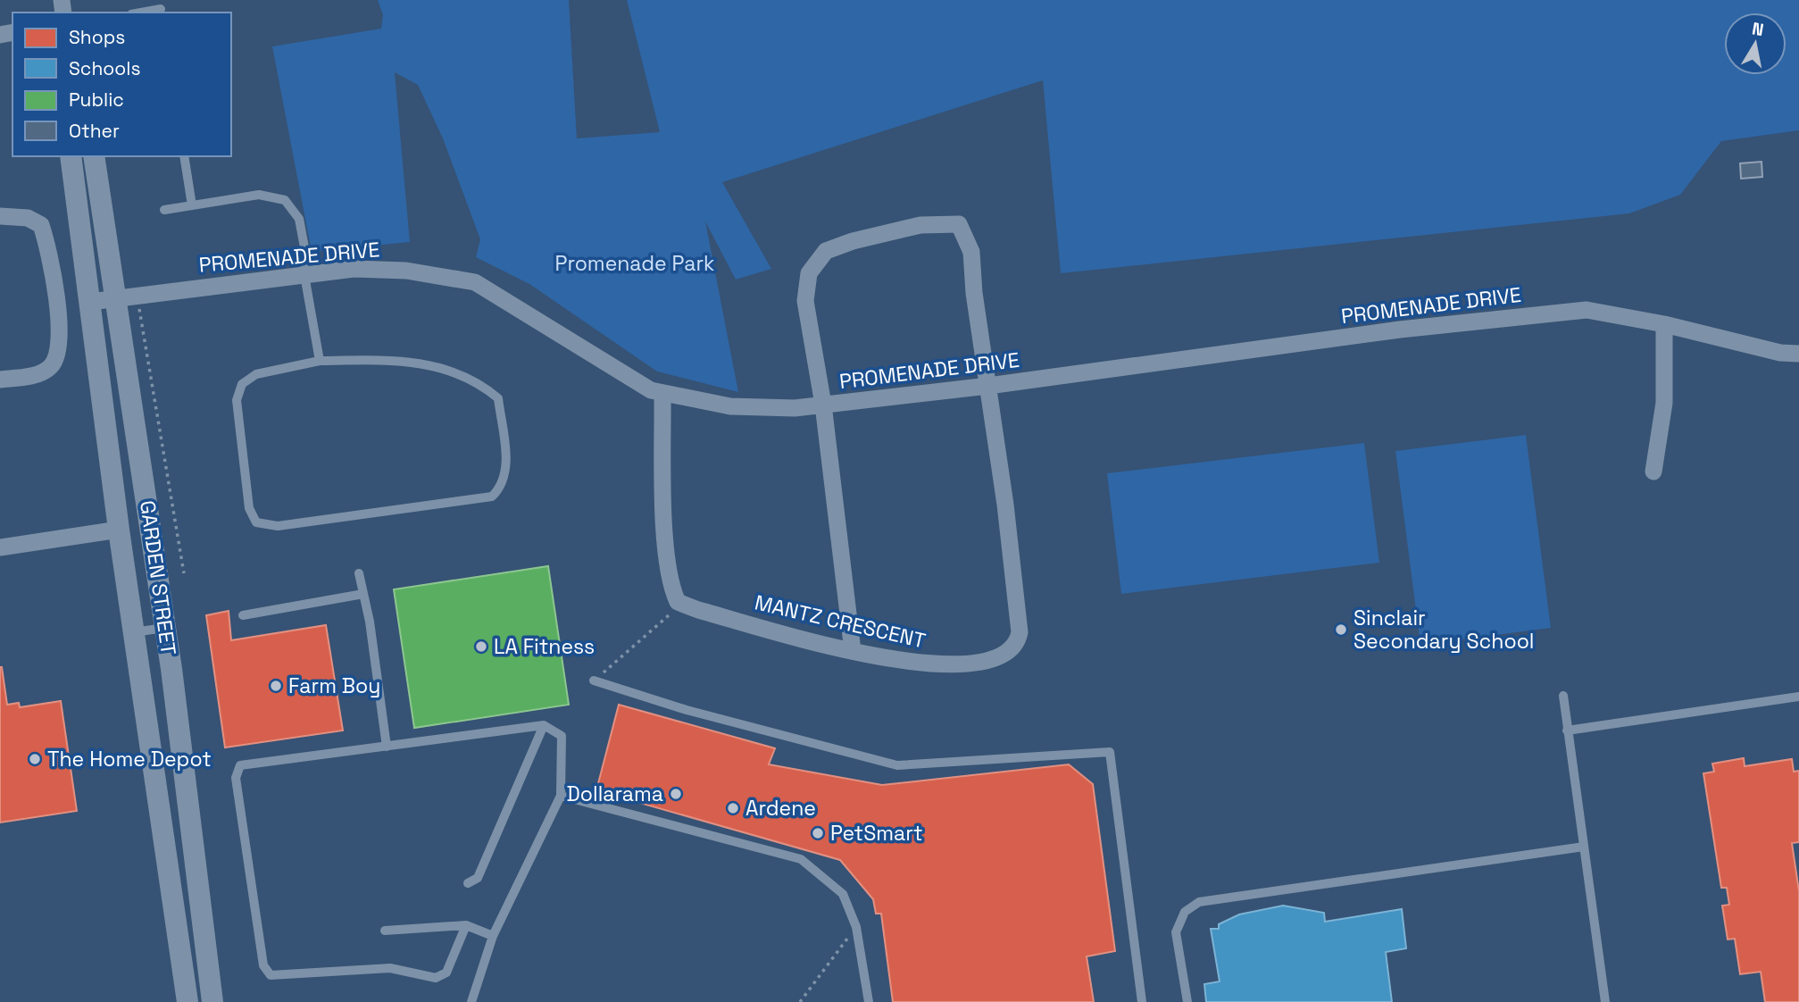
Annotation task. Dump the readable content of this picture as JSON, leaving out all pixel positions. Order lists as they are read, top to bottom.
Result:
{
  "streets": {
    "street": ["PROMENADE DRIVE", "GARDEN STREET", "MANTZ CRESCENT"]
  },
  "crossings": [
    ["PROMENADE DRIVE", "GARDEN STREET"],
    ["PROMENADE DRIVE", "MANTZ CRESCENT"]
  ],
  "parks": ["Promenade Park"],
  "places": [
    "Sinclair Secondary School",
    "LA Fitness",
    "Farm Boy",
    "The Home Depot",
    "Dollarama",
    "Ardene",
    "PetSmart"
  ],
  "legend": [
    "Shops",
    "Schools",
    "Public",
    "Other"
  ],
  "north": "top"
}
